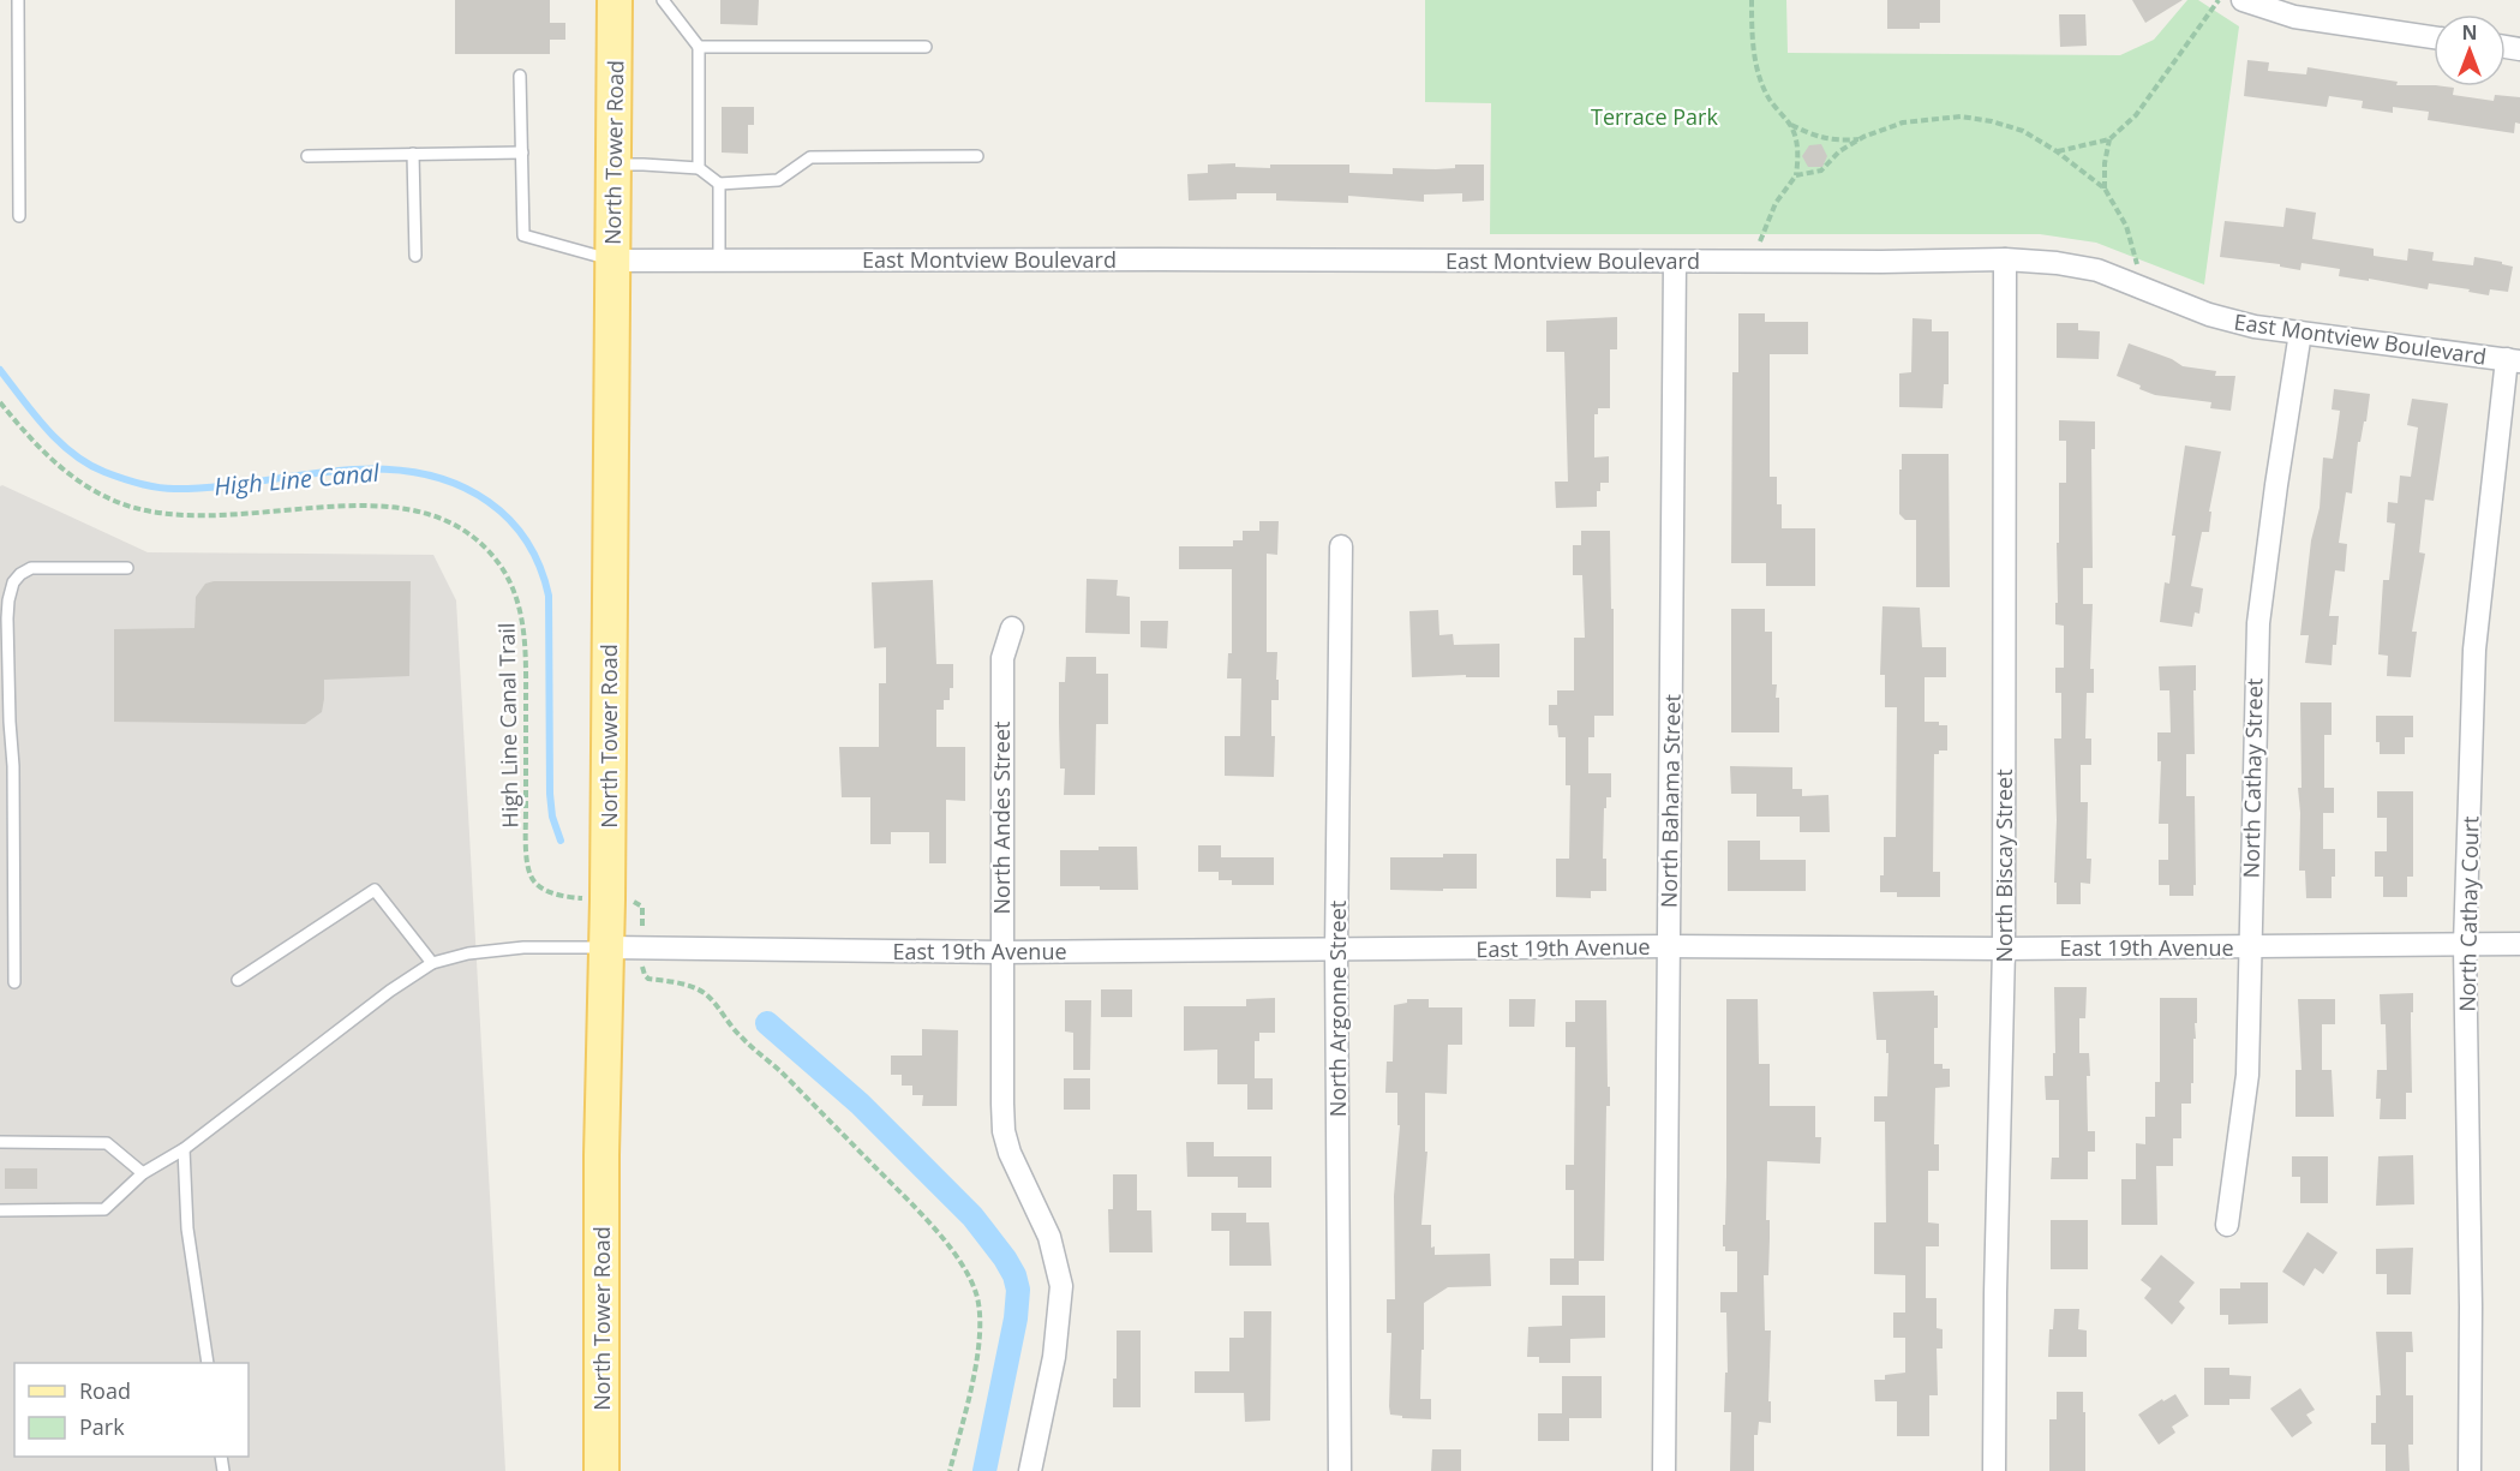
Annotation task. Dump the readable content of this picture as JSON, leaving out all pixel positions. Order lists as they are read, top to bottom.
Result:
{
  "streets": {
    "main road": ["North Tower Road"],
    "street": [
      "East Montview Boulevard",
      "North Cathay Street",
      "North Bahama Street",
      "North Andes Street",
      "North Biscay Street",
      "North Cathay Court",
      "East 19th Avenue",
      "North Argonne Street"
    ],
    "path": ["High Line Canal Trail"]
  },
  "crossings": [
    ["North Tower Road", "East Montview Boulevard"],
    ["North Tower Road", "East 19th Avenue"],
    ["East Montview Boulevard", "North Cathay Street"],
    ["East Montview Boulevard", "North Bahama Street"],
    ["East Montview Boulevard", "North Biscay Street"],
    ["East Montview Boulevard", "North Cathay Court"],
    ["North Cathay Street", "East 19th Avenue"],
    ["North Bahama Street", "East 19th Avenue"],
    ["North Andes Street", "East 19th Avenue"],
    ["North Biscay Street", "East 19th Avenue"],
    ["North Cathay Court", "East 19th Avenue"],
    ["East 19th Avenue", "North Argonne Street"]
  ],
  "water": ["High Line Canal"],
  "parks": ["Terrace Park"],
  "legend": ["Road", "Park"],
  "north": "top"
}
